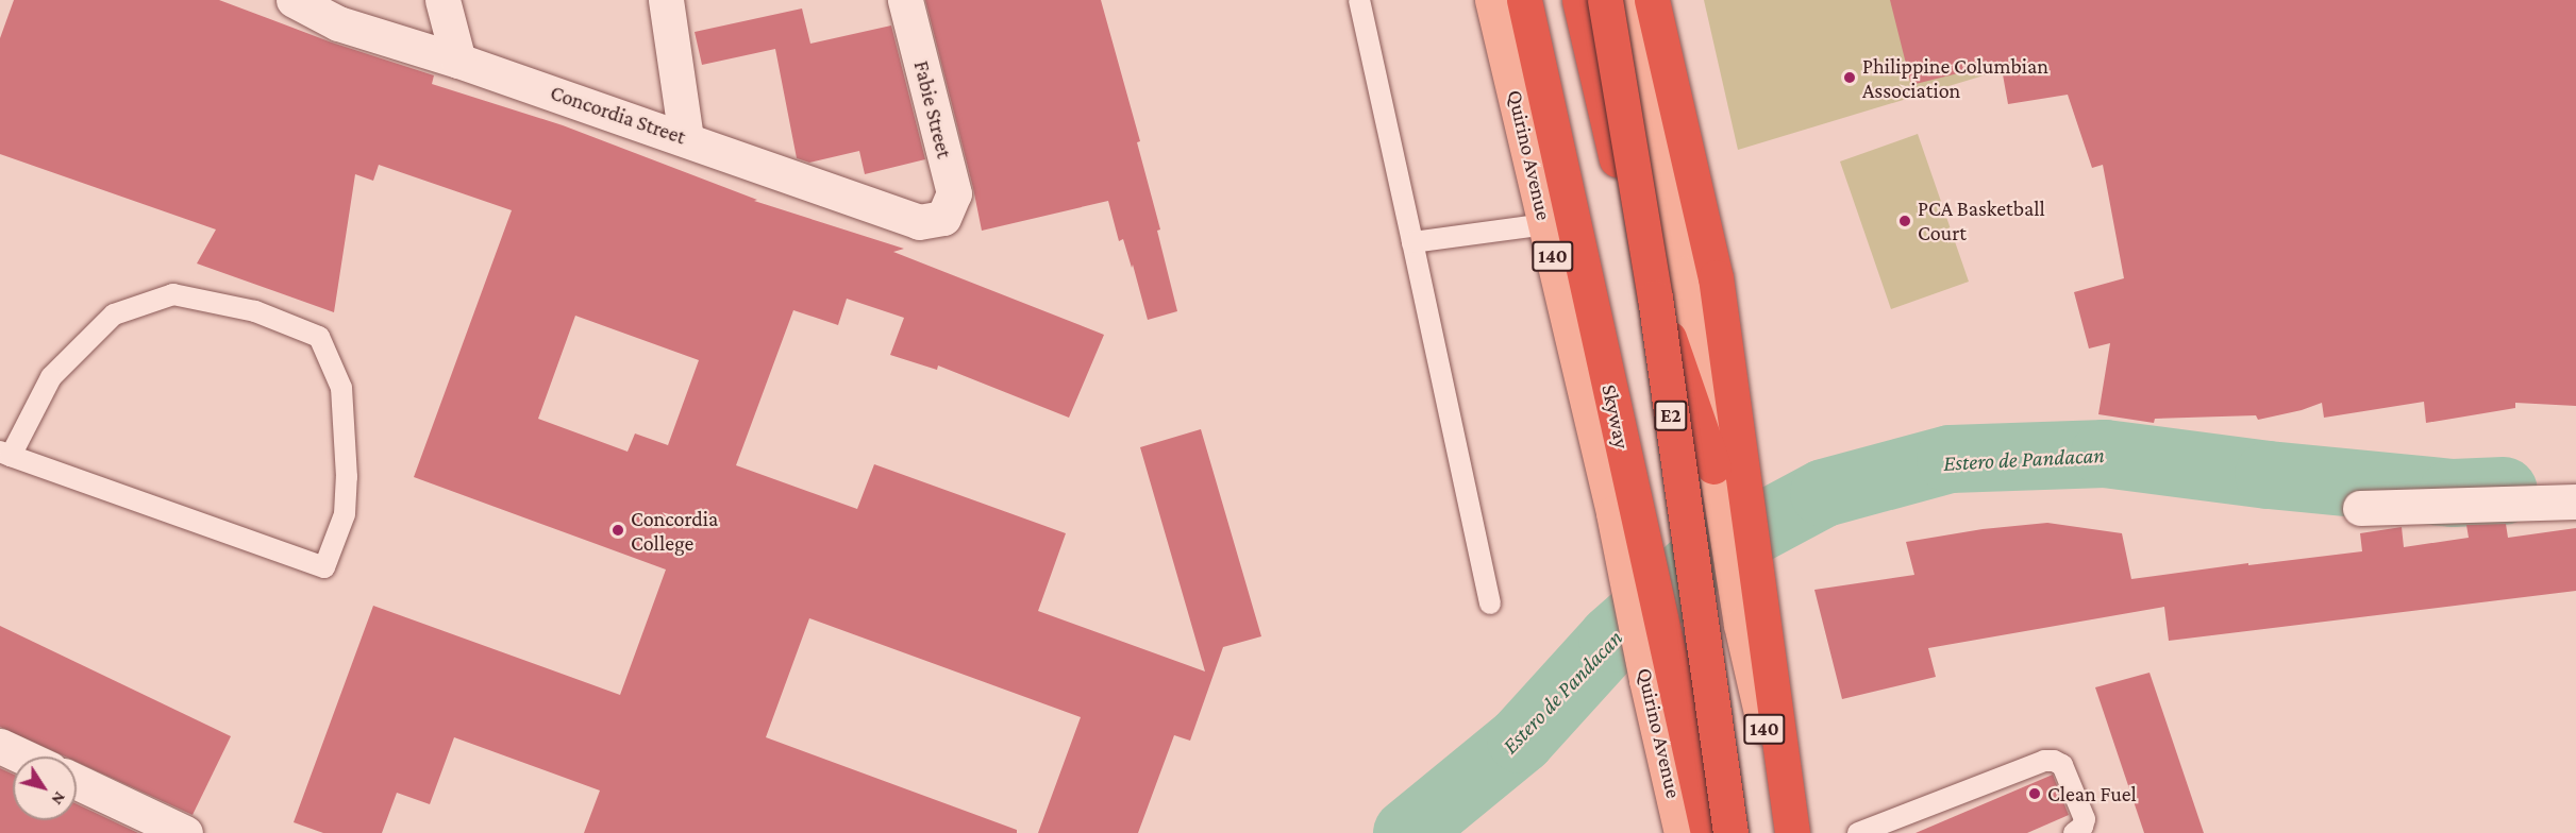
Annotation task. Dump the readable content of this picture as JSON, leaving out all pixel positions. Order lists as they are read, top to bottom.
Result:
{
  "streets": {
    "highway": ["E2", "Skyway"],
    "main road": ["Quirino Avenue", "140"],
    "street": ["Fabie Street", "Concordia Street"]
  },
  "crossings": [
    ["Fabie Street", "Concordia Street"],
    ["Quirino Avenue", "Skyway"]
  ],
  "water": ["Estero de Pandacan"],
  "places": [
    "Philippine Columbian Association",
    "PCA Basketball Court",
    "Concordia College",
    "Clean Fuel"
  ],
  "north": "bottom right"
}
